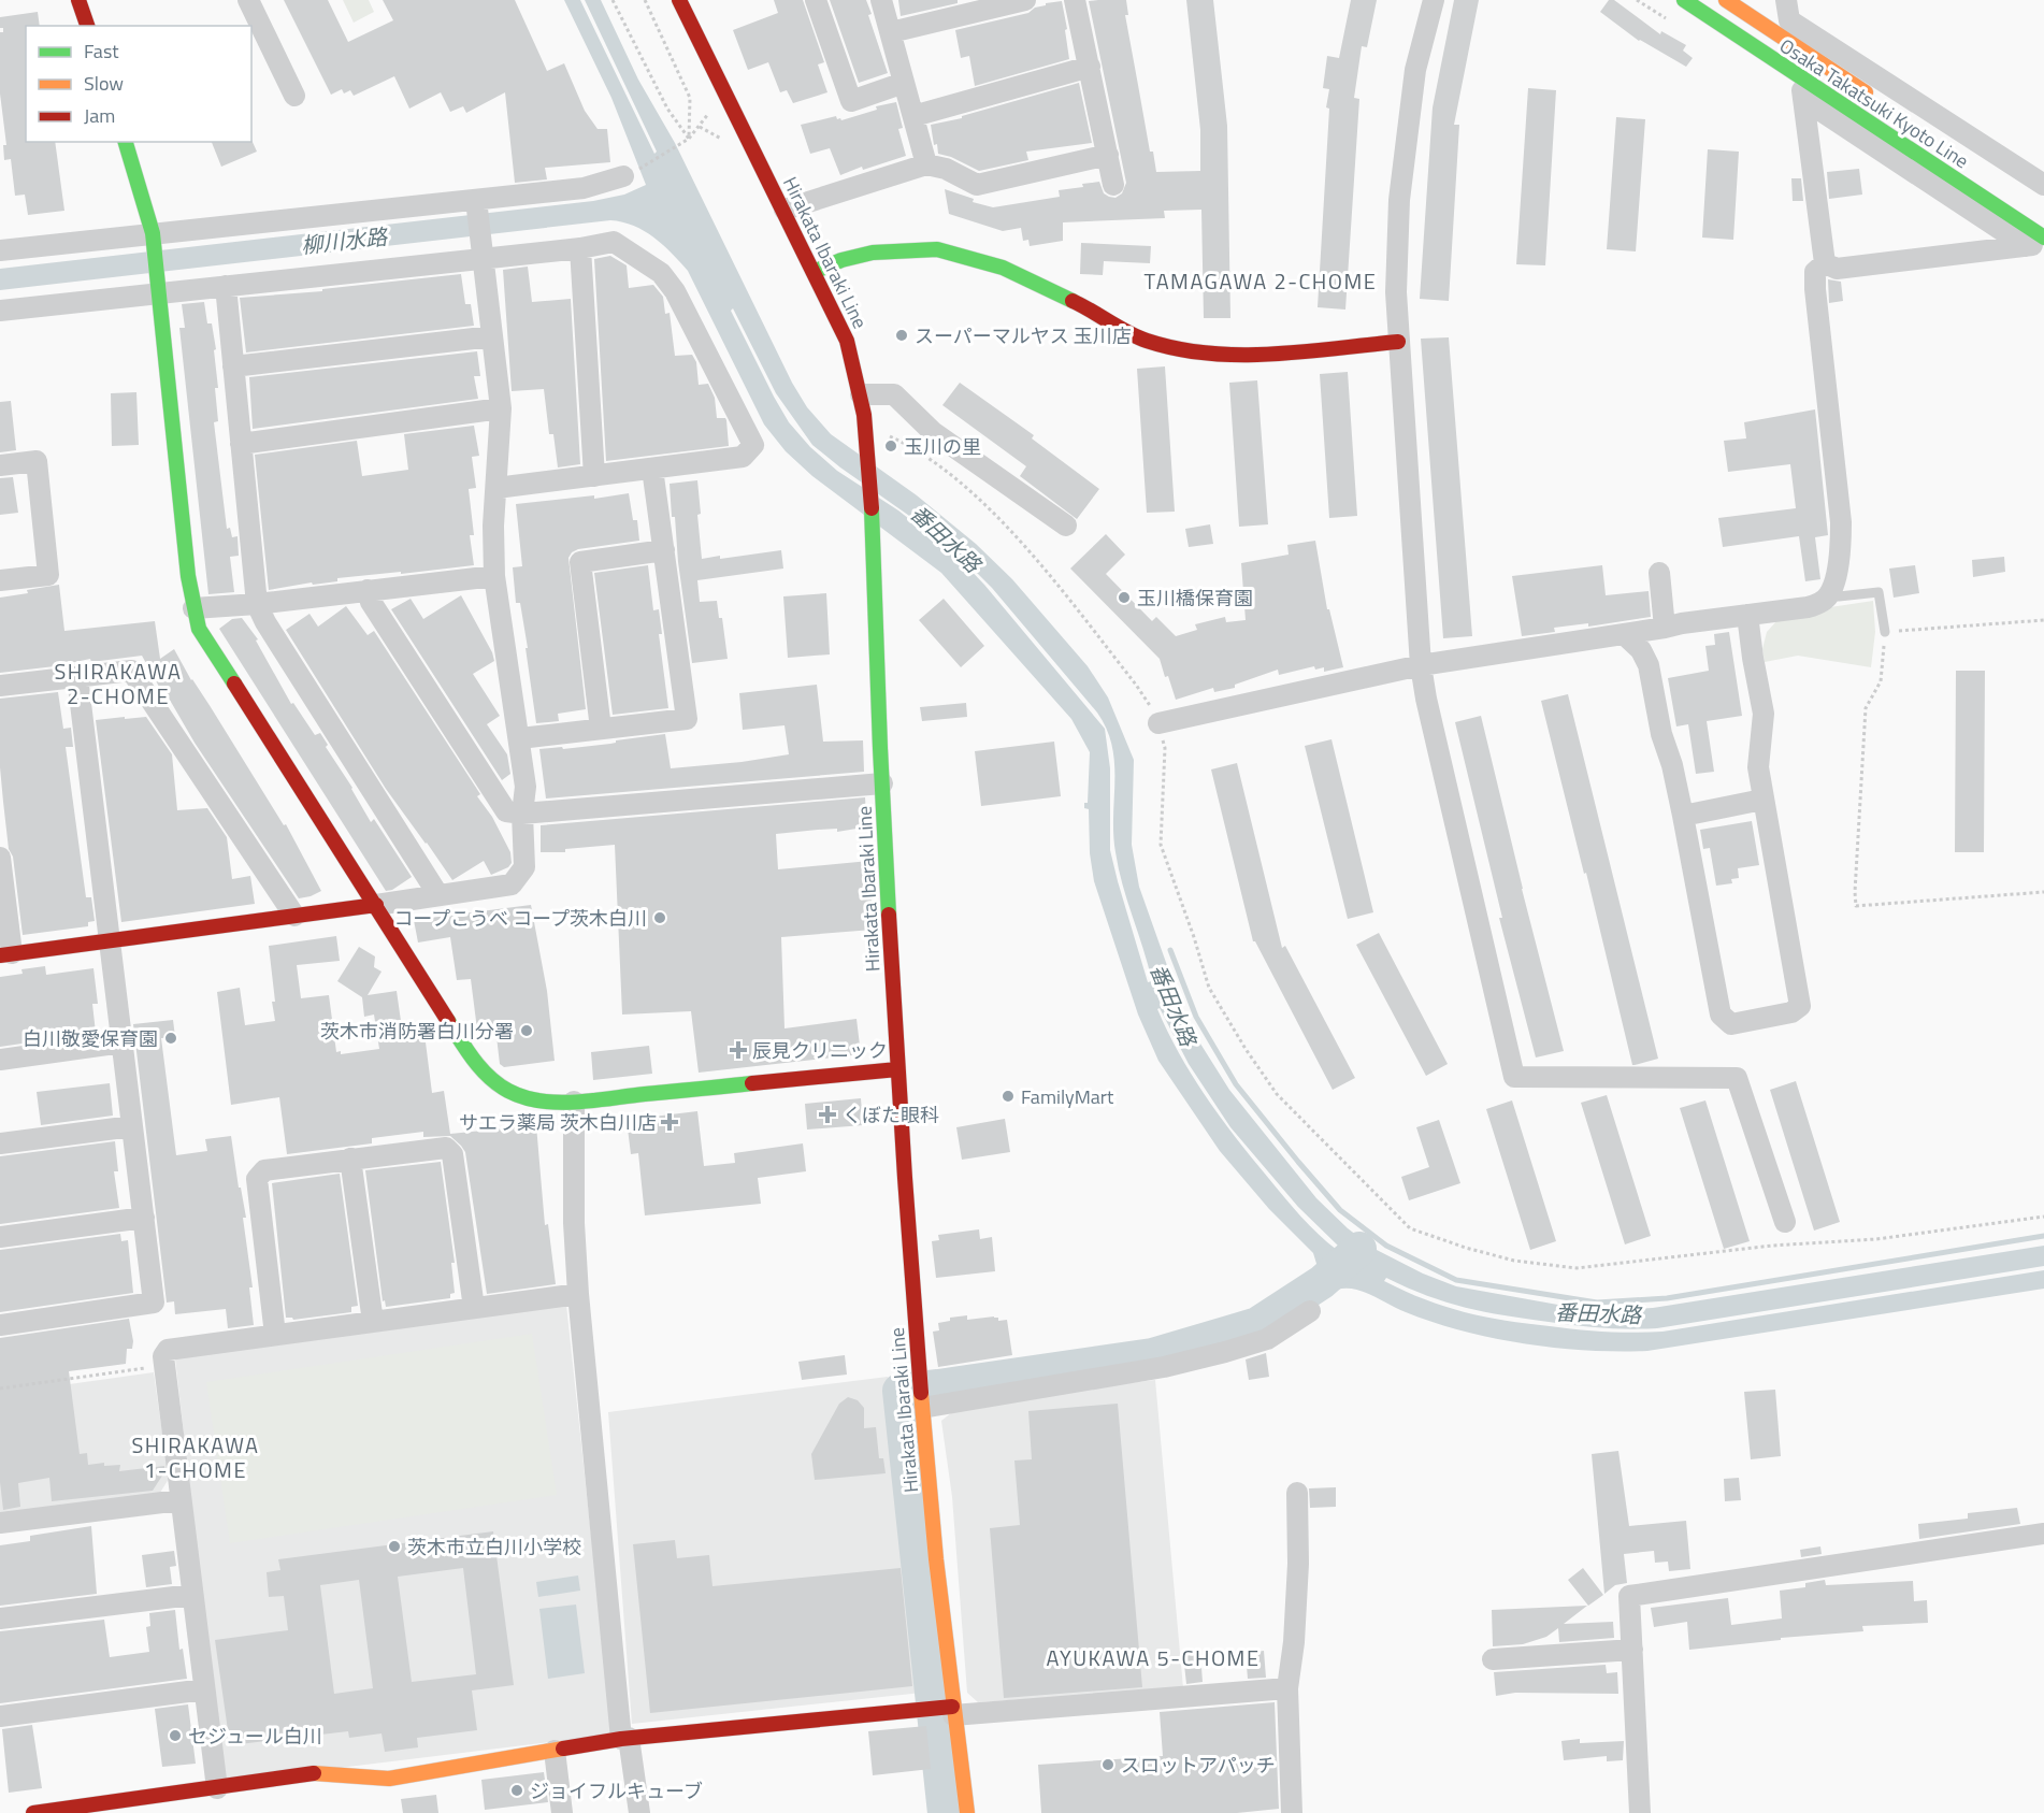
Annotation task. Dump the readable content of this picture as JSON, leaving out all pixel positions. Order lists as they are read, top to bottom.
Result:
{
  "streets": {
    "street": ["Osaka Takatsuki Kyoto Line", "Hirakata Ibaraki Line"]
  },
  "districts": [
    "TAMAGAWA 2-CHOME",
    "SHIRAKAWA 2-CHOME",
    "SHIRAKAWA 1-CHOME",
    "AYUKAWA 5-CHOME"
  ],
  "water": ["柳川水路", "番田水路"],
  "places": {
    "other": [
      "スーパーマルヤス 玉川店",
      "玉川の里",
      "玉川橋保育園",
      "コープこうべ コープ茨木白川",
      "茨木市消防署白川分署",
      "白川敬愛保育園",
      "FamilyMart",
      "茨木市立白川小学校",
      "セジュール白川",
      "スロットアパッチ",
      "ジョイフルキューブ"
    ],
    "health": ["辰見クリニック", "くぼた眼科", "サエラ薬局 茨木白川店"]
  },
  "legend": ["Fast", "Slow", "Jam"]
}
